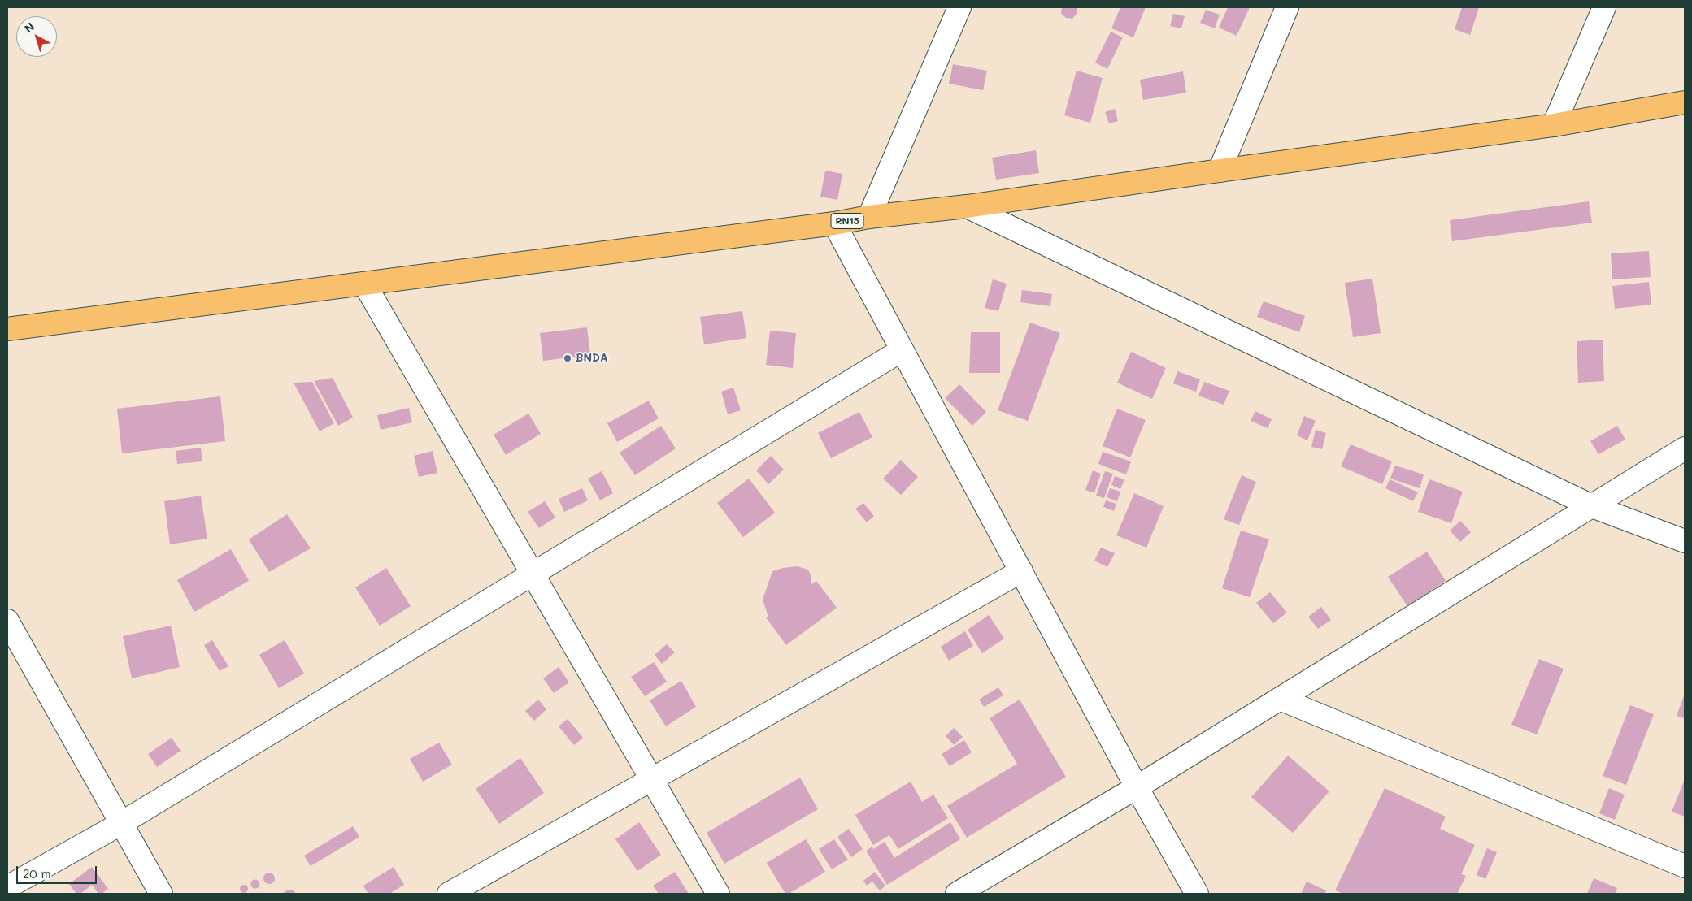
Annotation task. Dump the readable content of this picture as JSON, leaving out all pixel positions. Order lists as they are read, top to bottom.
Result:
{
  "streets": {
    "main road": ["RN15"]
  },
  "places": ["BNDA"],
  "scale_bar": "20 m",
  "north": "top left"
}
